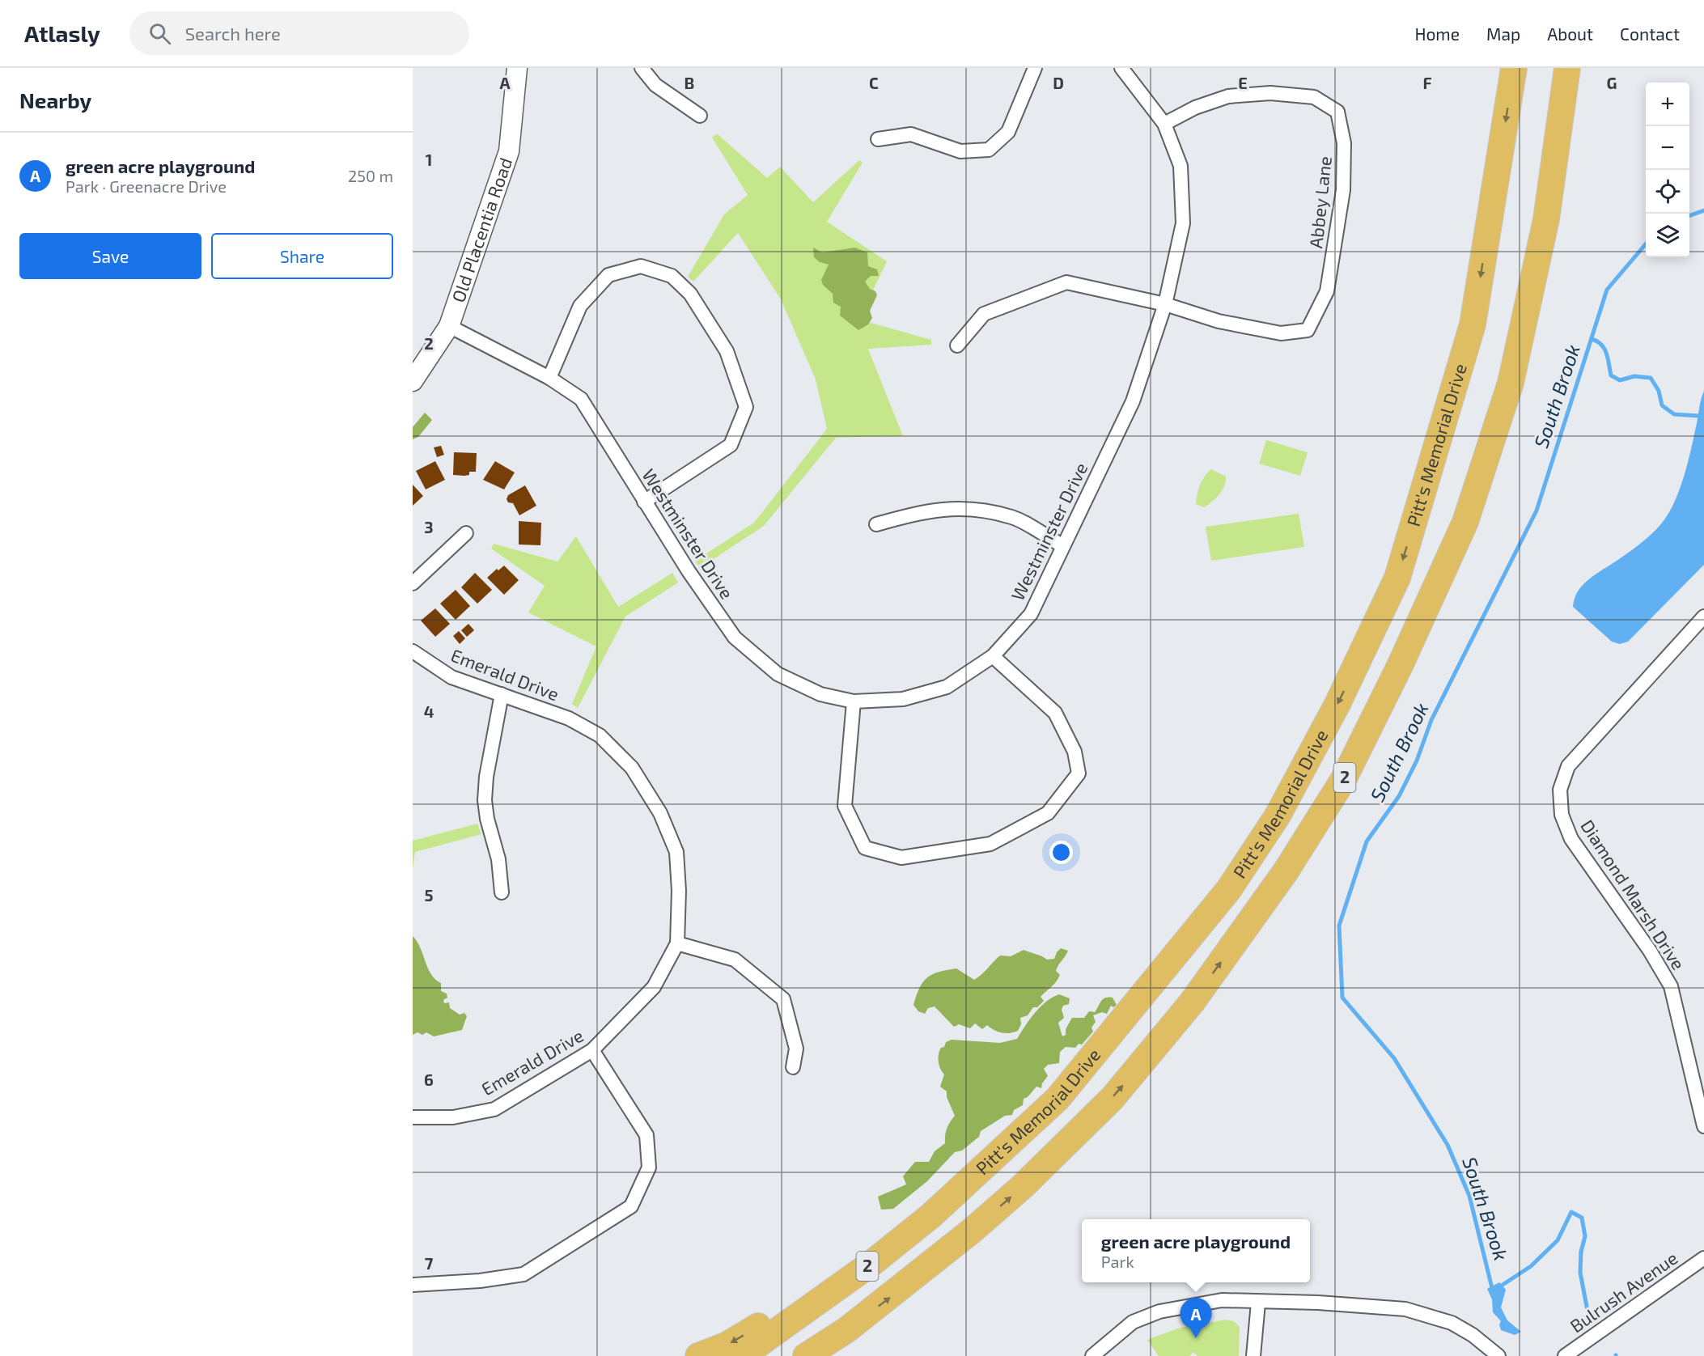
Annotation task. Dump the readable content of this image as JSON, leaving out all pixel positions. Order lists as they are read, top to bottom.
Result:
{
  "streets": {
    "highway": ["Pitt's Memorial Drive", "2"],
    "main road": ["Old Placentia Road"],
    "street": [
      "Abbey Lane",
      "Westminster Drive",
      "Emerald Drive",
      "Diamond Marsh Drive",
      "Bulrush Avenue"
    ]
  },
  "crossings": [
    ["Abbey Lane", "Westminster Drive"],
    ["Old Placentia Road", "Westminster Drive"]
  ],
  "water": ["South Brook"],
  "page": {
    "header": "Atlasly",
    "search": "Search here",
    "nav": [
      "Home",
      "Map",
      "About",
      "Contact"
    ],
    "heading": "Nearby",
    "map_buttons": ["+", "−"],
    "list": [
      {
        "mark": "A",
        "name": "green acre playground",
        "note": "Park · Greenacre Drive",
        "value": "250 m"
      }
    ],
    "buttons": ["Save", "Share"],
    "popup": ["green acre playground", "Park"],
    "pins": "A"
  },
  "grid": {
    "columns": [
      "A",
      "B",
      "C",
      "D",
      "E",
      "F",
      "G"
    ],
    "rows": [
      "1",
      "2",
      "3",
      "4",
      "5",
      "6",
      "7"
    ]
  }
}
